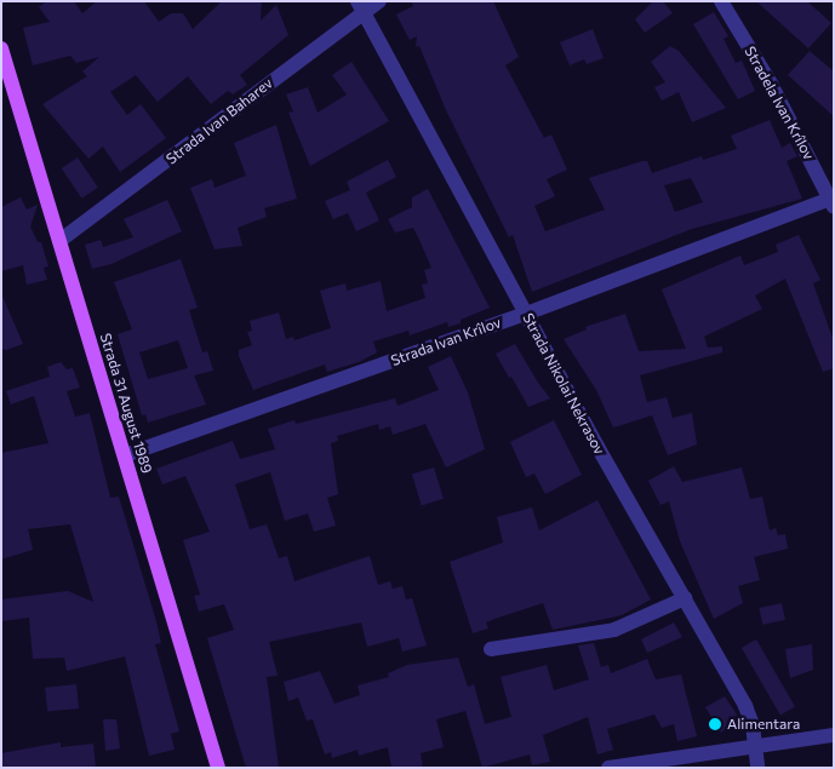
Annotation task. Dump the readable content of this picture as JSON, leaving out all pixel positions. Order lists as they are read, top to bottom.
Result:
{
  "streets": {
    "main road": ["Strada 31 August 1989"],
    "street": [
      "Stradela Ivan Krîlov",
      "Strada Ivan Baharev",
      "Strada Ivan Krîlov",
      "Strada Nikolai Nekrasov"
    ]
  },
  "crossings": [
    ["Stradela Ivan Krîlov", "Strada Ivan Krîlov"],
    ["Strada Ivan Baharev", "Strada Nikolai Nekrasov"],
    ["Strada Ivan Baharev", "Strada 31 August 1989"],
    ["Strada Ivan Krîlov", "Strada Nikolai Nekrasov"],
    ["Strada Ivan Krîlov", "Strada 31 August 1989"]
  ],
  "places": ["Alimentara"]
}
